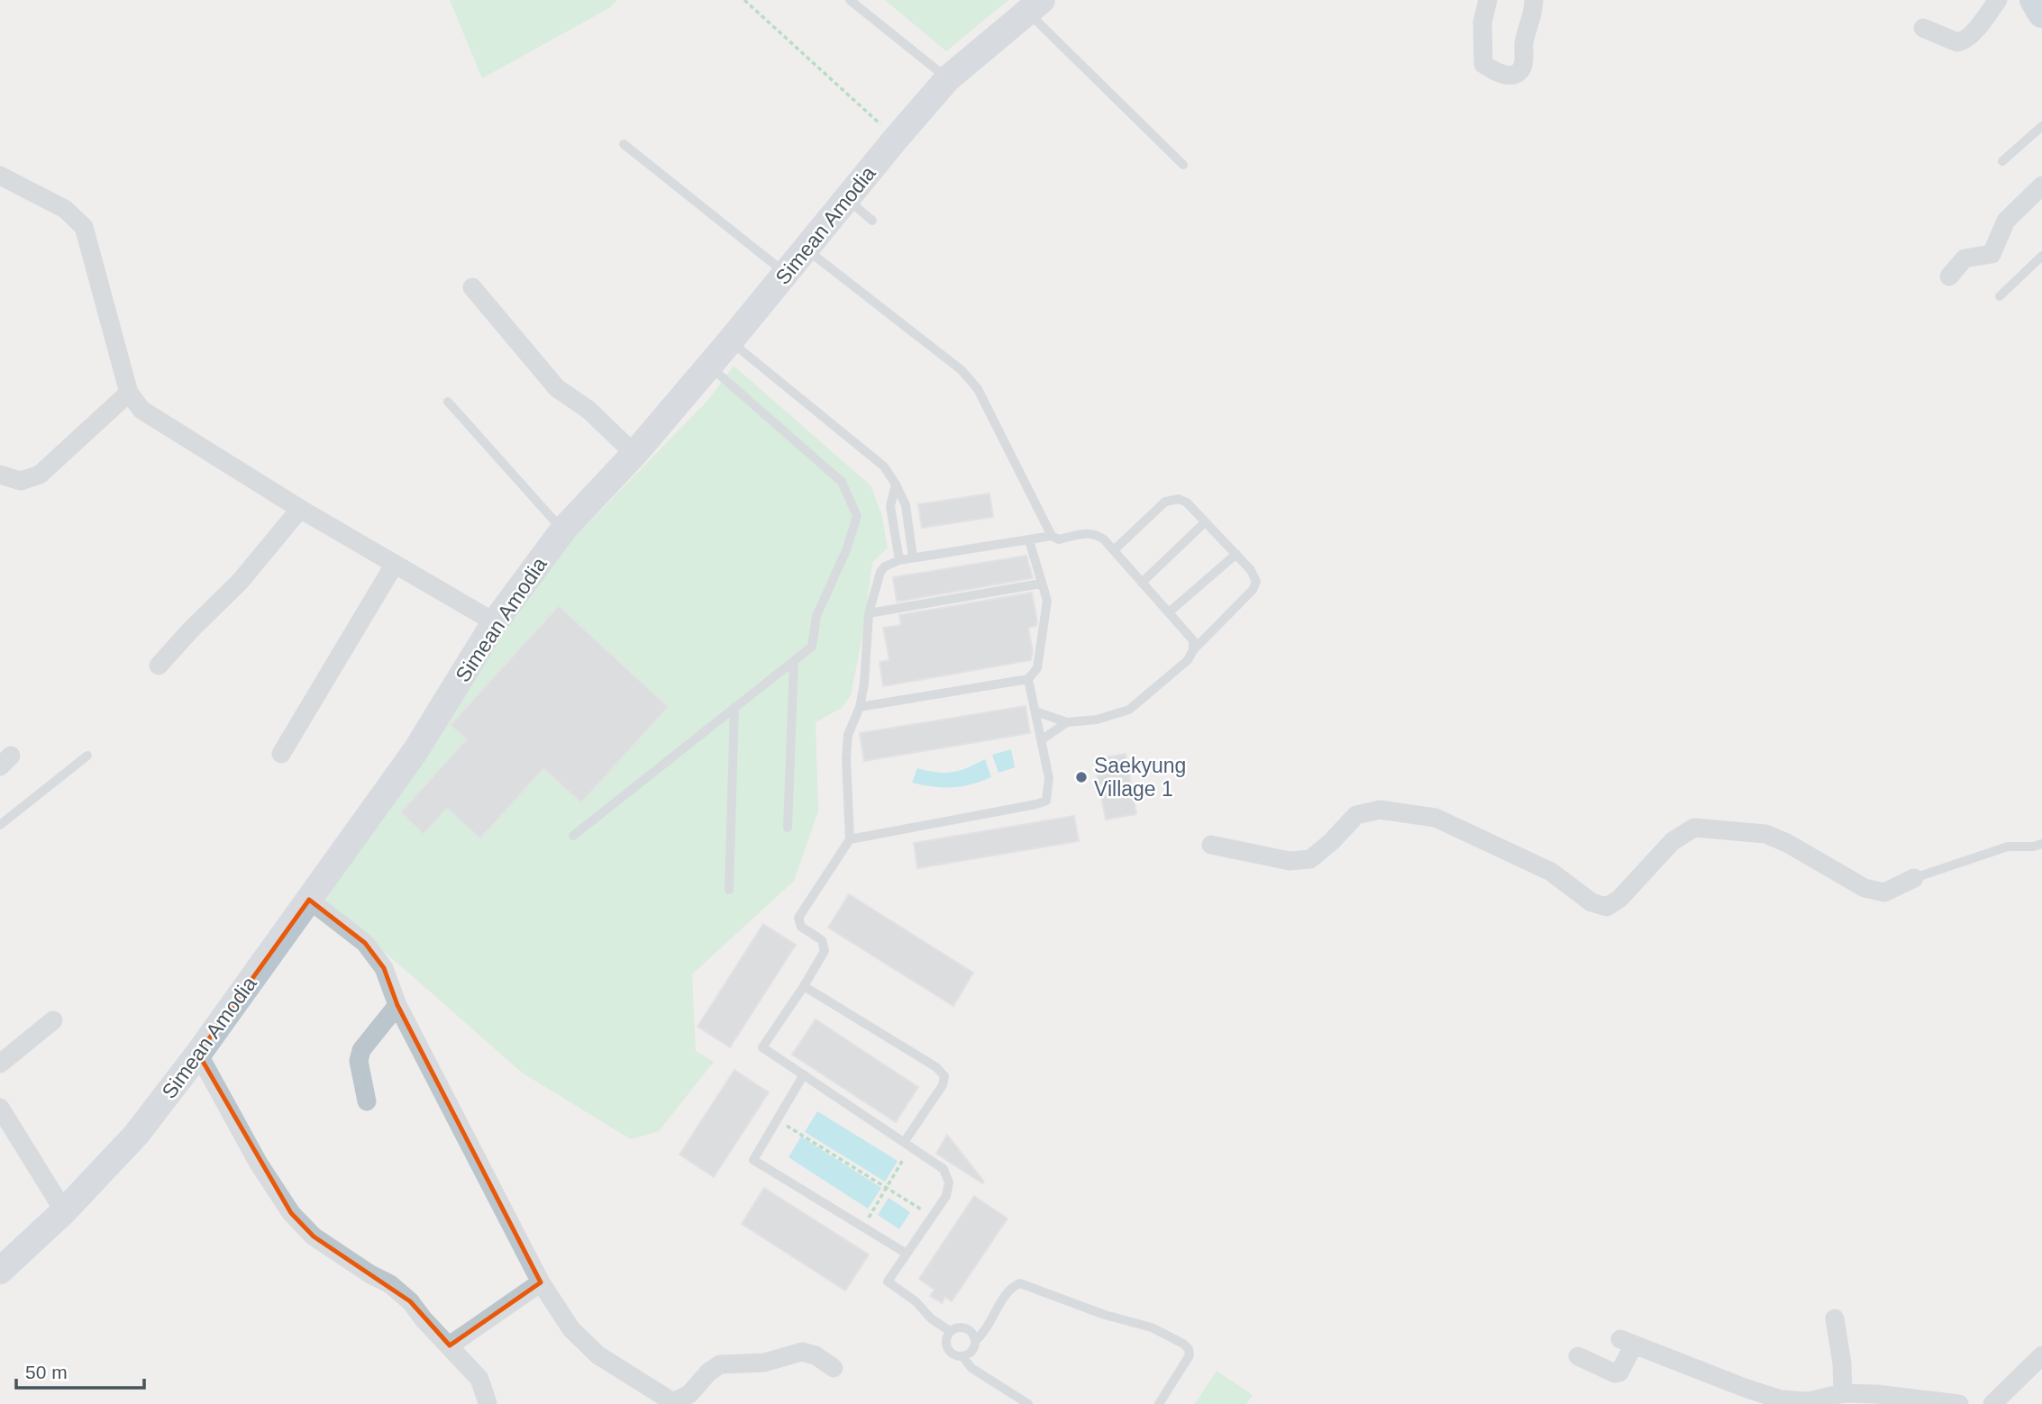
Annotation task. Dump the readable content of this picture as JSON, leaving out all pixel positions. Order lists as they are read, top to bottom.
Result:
{
  "streets": {
    "street": ["Simean Amodia"]
  },
  "places": ["Saekyung Village 1"],
  "scale_bar": "50 m"
}
